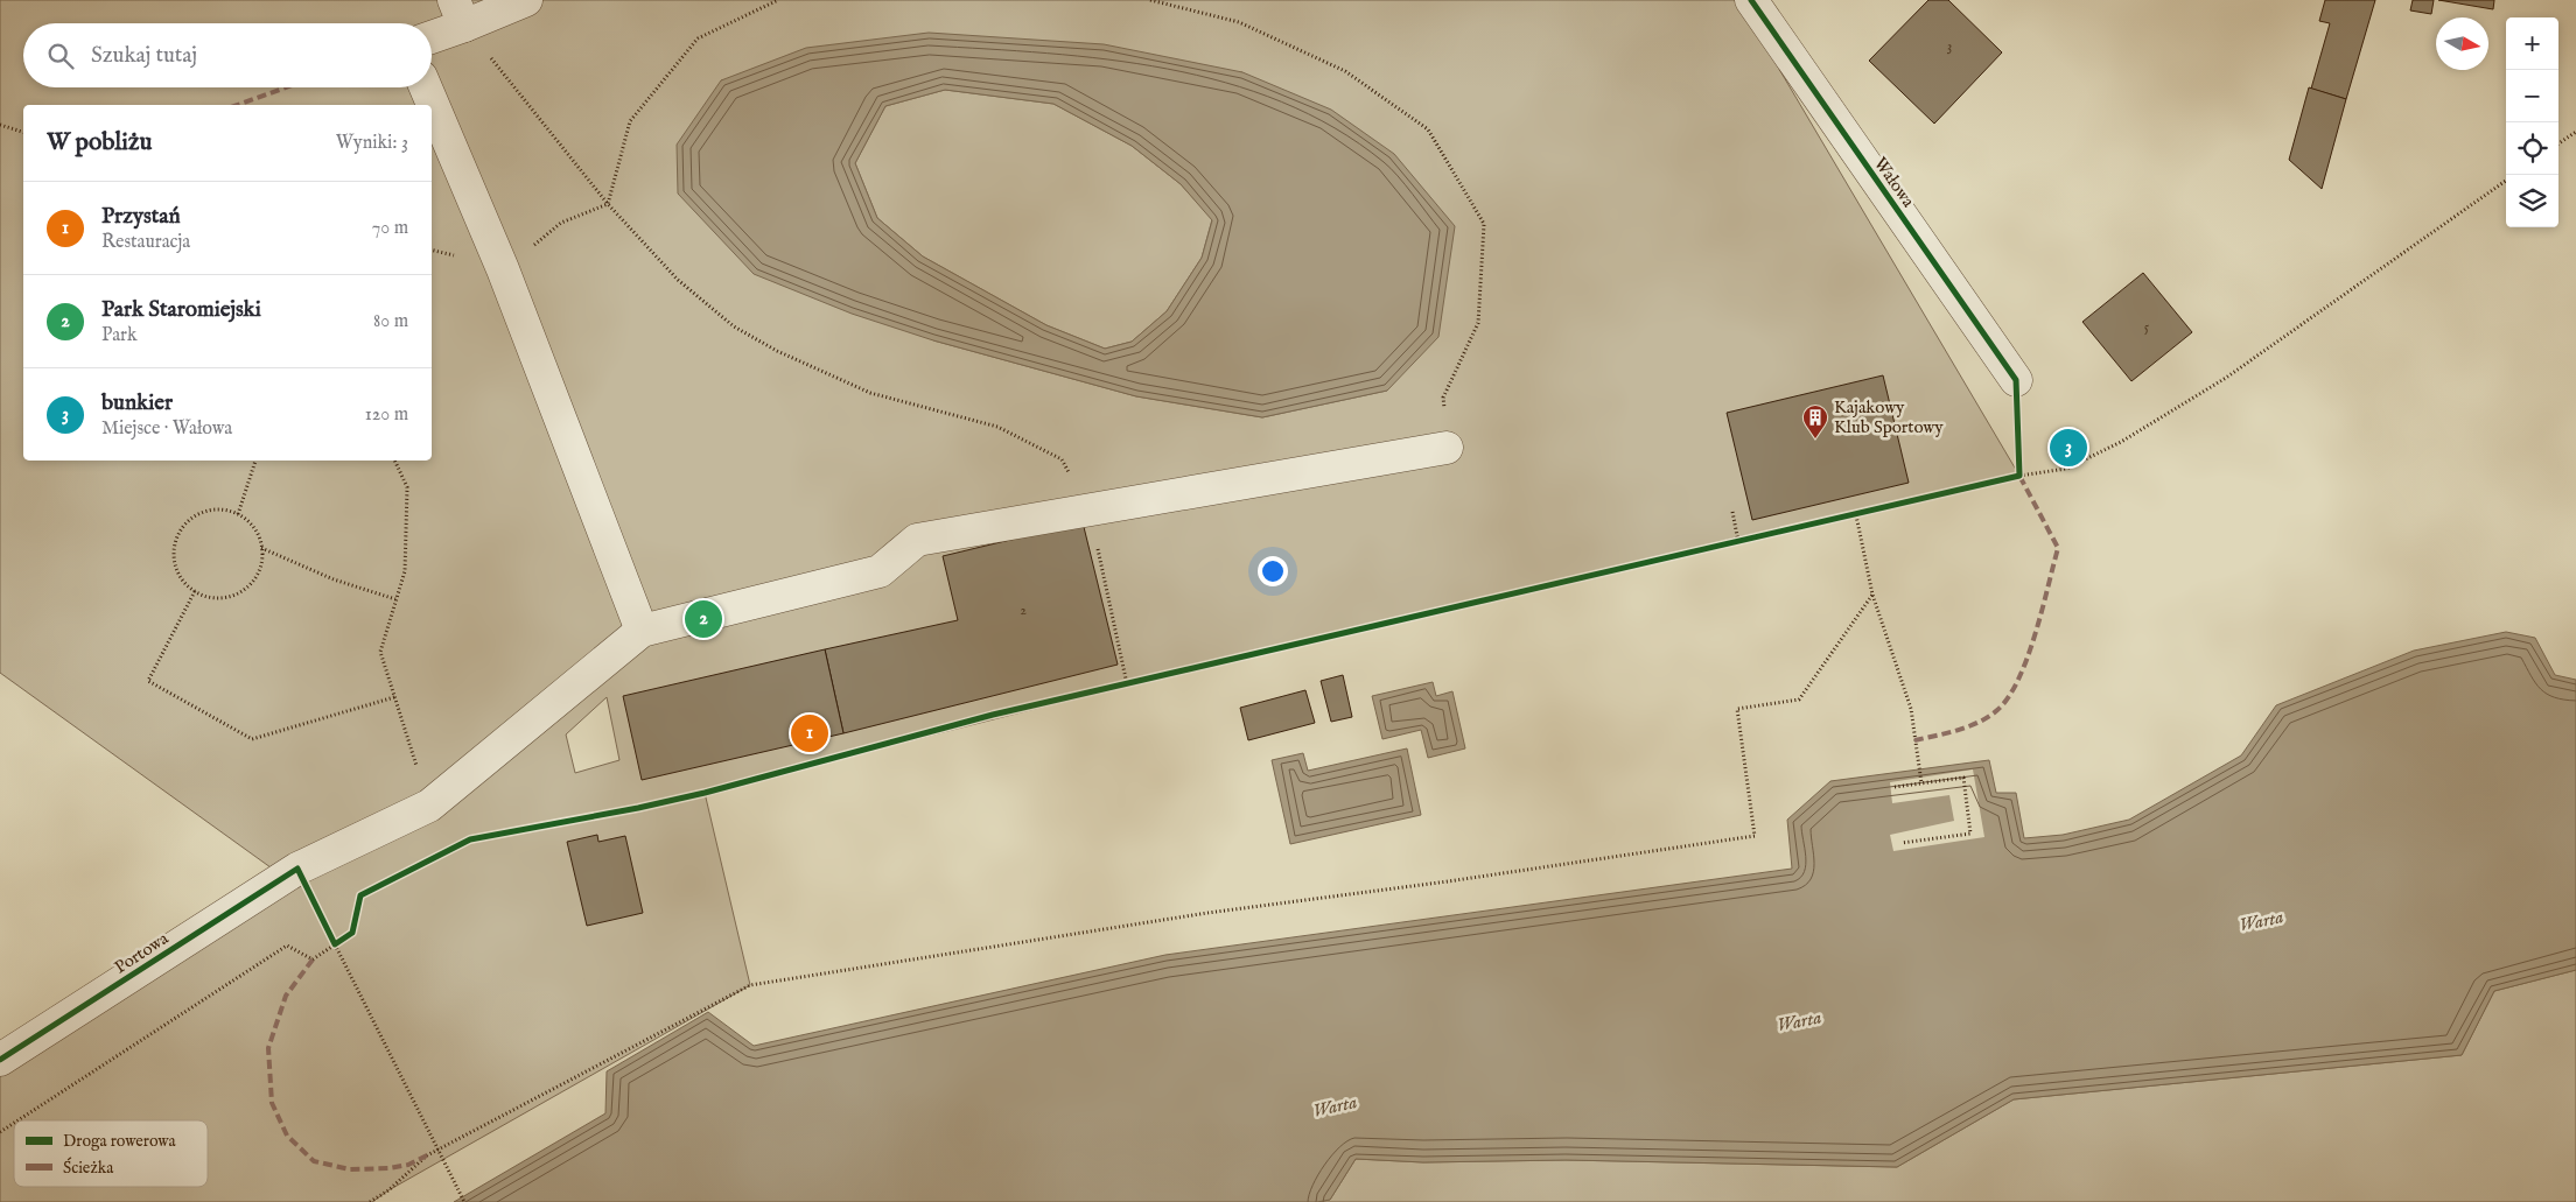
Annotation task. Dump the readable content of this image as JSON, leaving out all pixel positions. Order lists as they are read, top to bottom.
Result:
{
  "streets": {
    "street": ["Wałowa", "Portowa"]
  },
  "water": ["Warta"],
  "places": {
    "building": ["Kajakowy Klub Sportowy"]
  },
  "house_numbers": ["3", "5", "2"],
  "legend": ["Droga rowerowa", "Ścieżka"],
  "north": "right",
  "page": {
    "map_buttons": ["+", "−"],
    "search": "Szukaj tutaj",
    "heading": ["W pobliżu", "Wyniki: 3"],
    "list": [
      {
        "mark": "1",
        "name": "Przystań",
        "note": "Restauracja",
        "value": "70 m"
      },
      {
        "mark": "2",
        "name": "Park Staromiejski",
        "note": "Park",
        "value": "80 m"
      },
      {
        "mark": "3",
        "name": "bunkier",
        "note": "Miejsce · Wałowa",
        "value": "120 m"
      }
    ],
    "pins": ["3", "2", "1"]
  }
}
